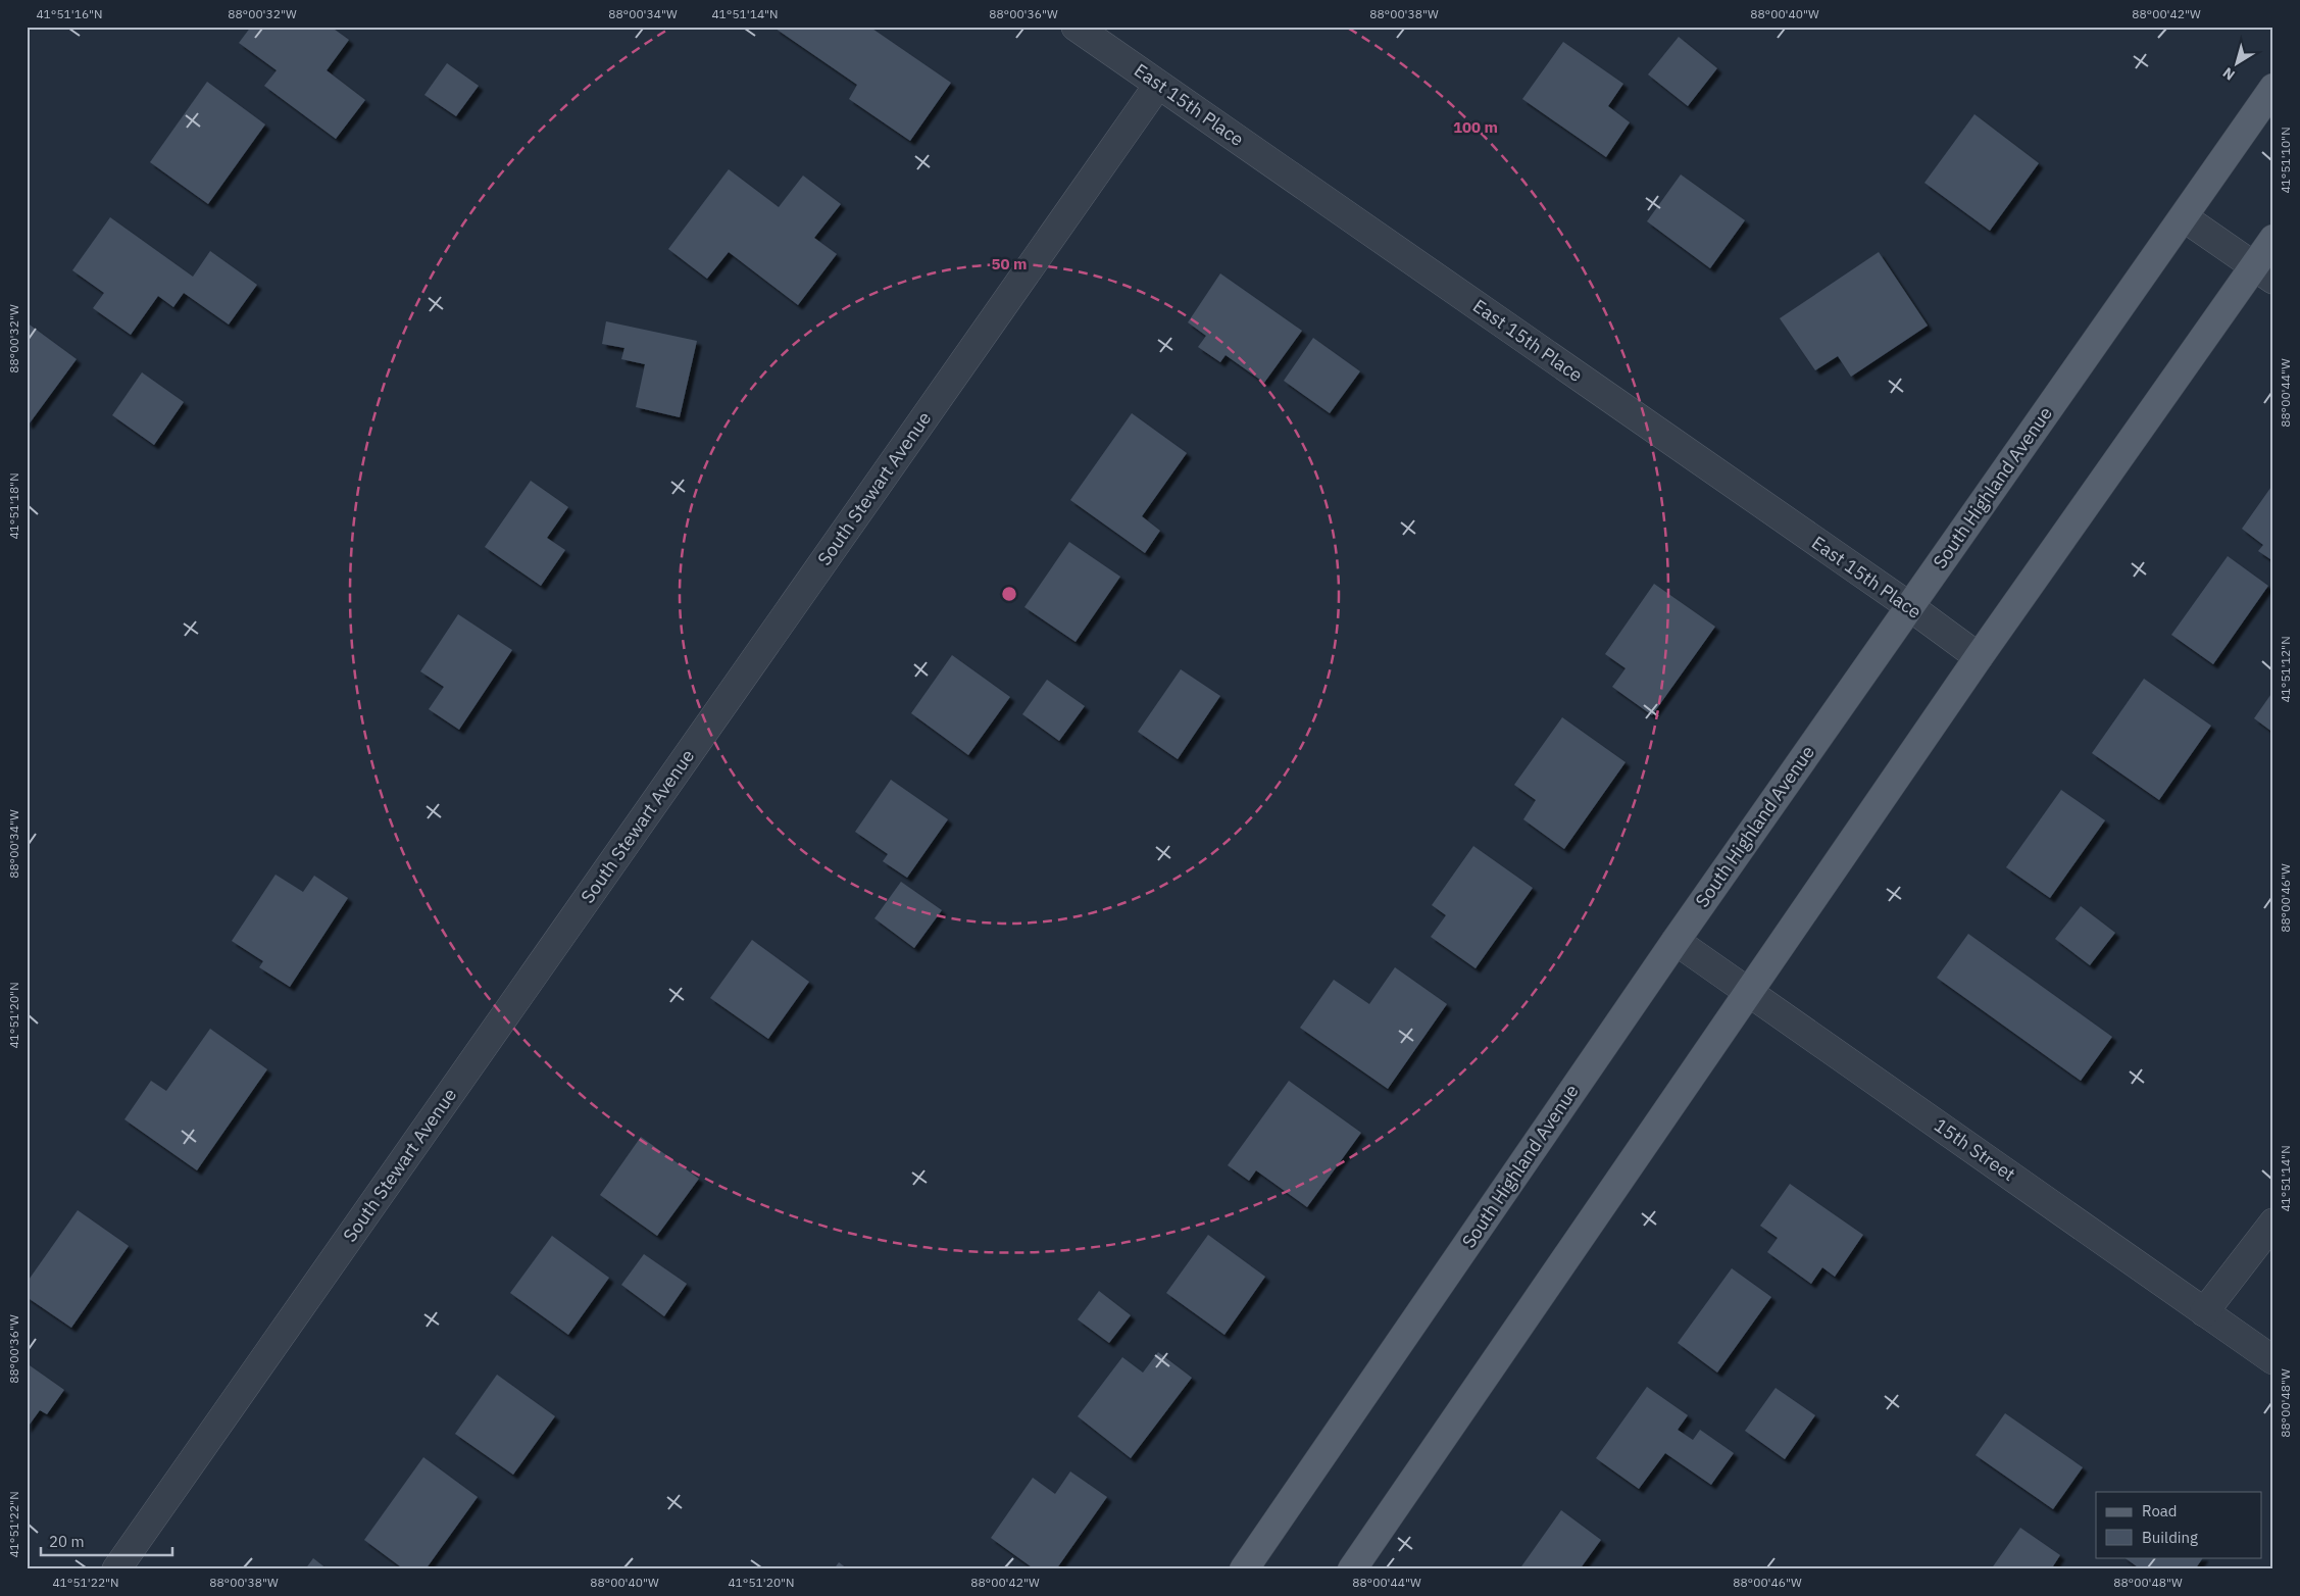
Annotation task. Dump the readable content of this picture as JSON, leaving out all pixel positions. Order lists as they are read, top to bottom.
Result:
{
  "streets": {
    "main road": ["South Highland Avenue"],
    "street": ["East 15th Place", "South Stewart Avenue", "15th Street"]
  },
  "crossings": [
    ["East 15th Place", "South Highland Avenue"],
    ["East 15th Place", "South Stewart Avenue"],
    ["South Highland Avenue", "15th Street"]
  ],
  "legend": ["Road", "Building"],
  "scale_bar": "20 m",
  "north": "bottom left",
  "coordinates": [
    "41°51'16\"N",
    "88°00'32\"W",
    "88°00'34\"W",
    "41°51'14\"N",
    "88°00'36\"W",
    "88°00'38\"W",
    "88°00'40\"W",
    "88°00'42\"W",
    "41°51'10\"N",
    "88°00'44\"W",
    "41°51'18\"N",
    "41°51'12\"N",
    "88°00'46\"W",
    "41°51'20\"N",
    "88°00'48\"W",
    "41°51'22\"N"
  ],
  "rings": ["100 m", "50 m"]
}
